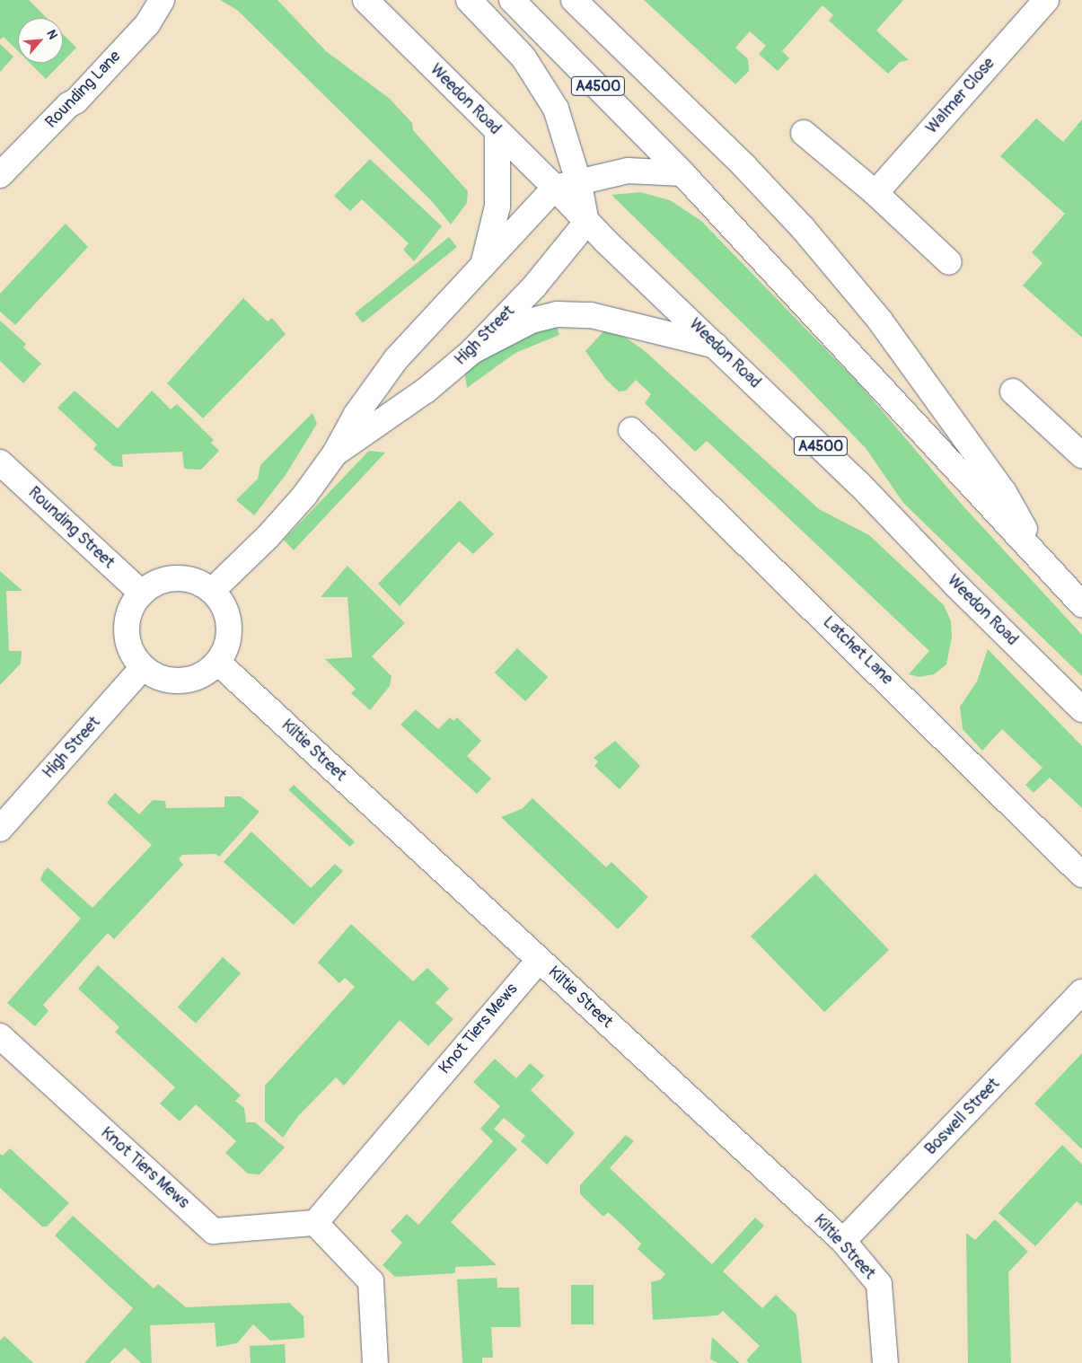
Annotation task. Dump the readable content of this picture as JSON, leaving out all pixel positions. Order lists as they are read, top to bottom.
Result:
{
  "streets": {
    "main road": [
      "A4500",
      "Rounding Lane",
      "Walmer Close",
      "Weedon Road",
      "High Street",
      "Rounding Street",
      "Latchet Lane",
      "Kiltie Street",
      "Knot Tiers Mews",
      "Boswell Street"
    ]
  },
  "crossings": [
    ["Weedon Road", "High Street"],
    ["High Street", "Rounding Street"],
    ["High Street", "Kiltie Street"],
    ["Rounding Street", "Kiltie Street"],
    ["Kiltie Street", "Knot Tiers Mews"],
    ["Kiltie Street", "Boswell Street"]
  ],
  "north": "top right"
}
